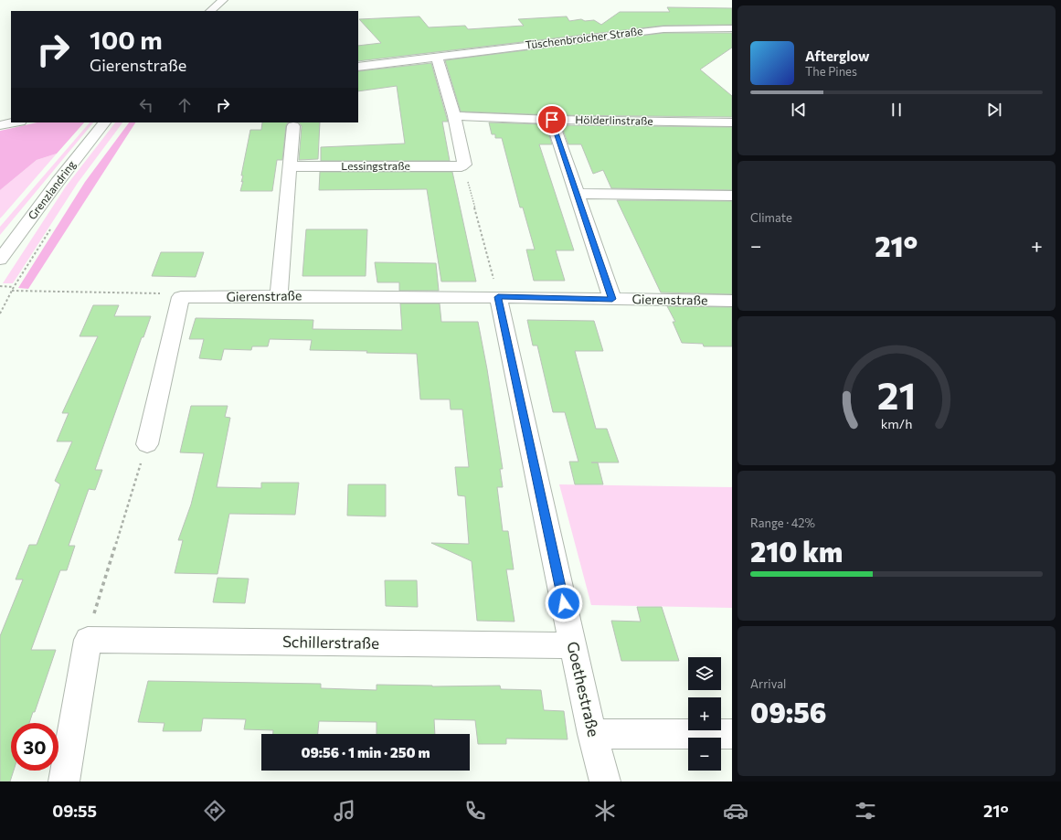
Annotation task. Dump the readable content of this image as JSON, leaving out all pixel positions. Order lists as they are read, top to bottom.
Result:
{
  "streets": {
    "street": [
      "Tüschenbroicher Straße",
      "Hölderlinstraße",
      "Lessingstraße",
      "Grenzlandring",
      "Gierenstraße",
      "Schillerstraße",
      "Goethestraße"
    ]
  },
  "crossings": [
    ["Gierenstraße", "Goethestraße"],
    ["Schillerstraße", "Goethestraße"]
  ],
  "page": {
    "turn": ["100 m", "Gierenstraße"],
    "song": ["Afterglow", "The Pines"],
    "tile": [
      "Climate",
      ["Range · 42%", "210 km"],
      ["Arrival", "09:56"]
    ],
    "heat": ["−", "21°", "+"],
    "map_buttons": ["+", "−"],
    "limit": "30",
    "trip": "09:56 · 1 min · 250 m",
    "tabs": ["09:55", "21°"],
    "gauge": ["21", "km/h"]
  }
}
